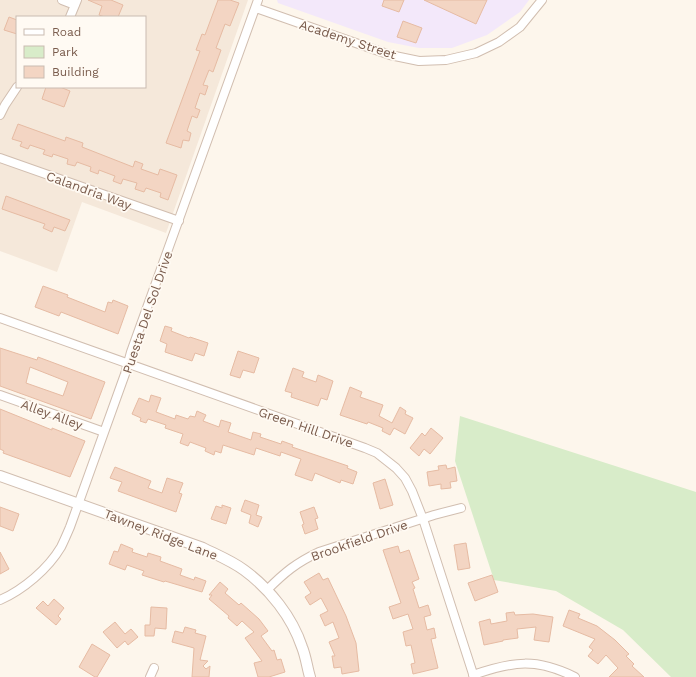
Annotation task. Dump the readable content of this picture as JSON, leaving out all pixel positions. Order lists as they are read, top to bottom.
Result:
{
  "streets": {
    "street": [
      "Academy Street",
      "Calandria Way",
      "Puesta Del Sol Drive",
      "Alley Alley",
      "Green Hill Drive",
      "Tawney Ridge Lane",
      "Brookfield Drive"
    ]
  },
  "crossings": [
    ["Academy Street", "Puesta Del Sol Drive"],
    ["Calandria Way", "Puesta Del Sol Drive"],
    ["Puesta Del Sol Drive", "Alley Alley"],
    ["Puesta Del Sol Drive", "Green Hill Drive"],
    ["Puesta Del Sol Drive", "Tawney Ridge Lane"],
    ["Green Hill Drive", "Brookfield Drive"],
    ["Tawney Ridge Lane", "Brookfield Drive"]
  ],
  "legend": ["Road", "Park", "Building"]
}
